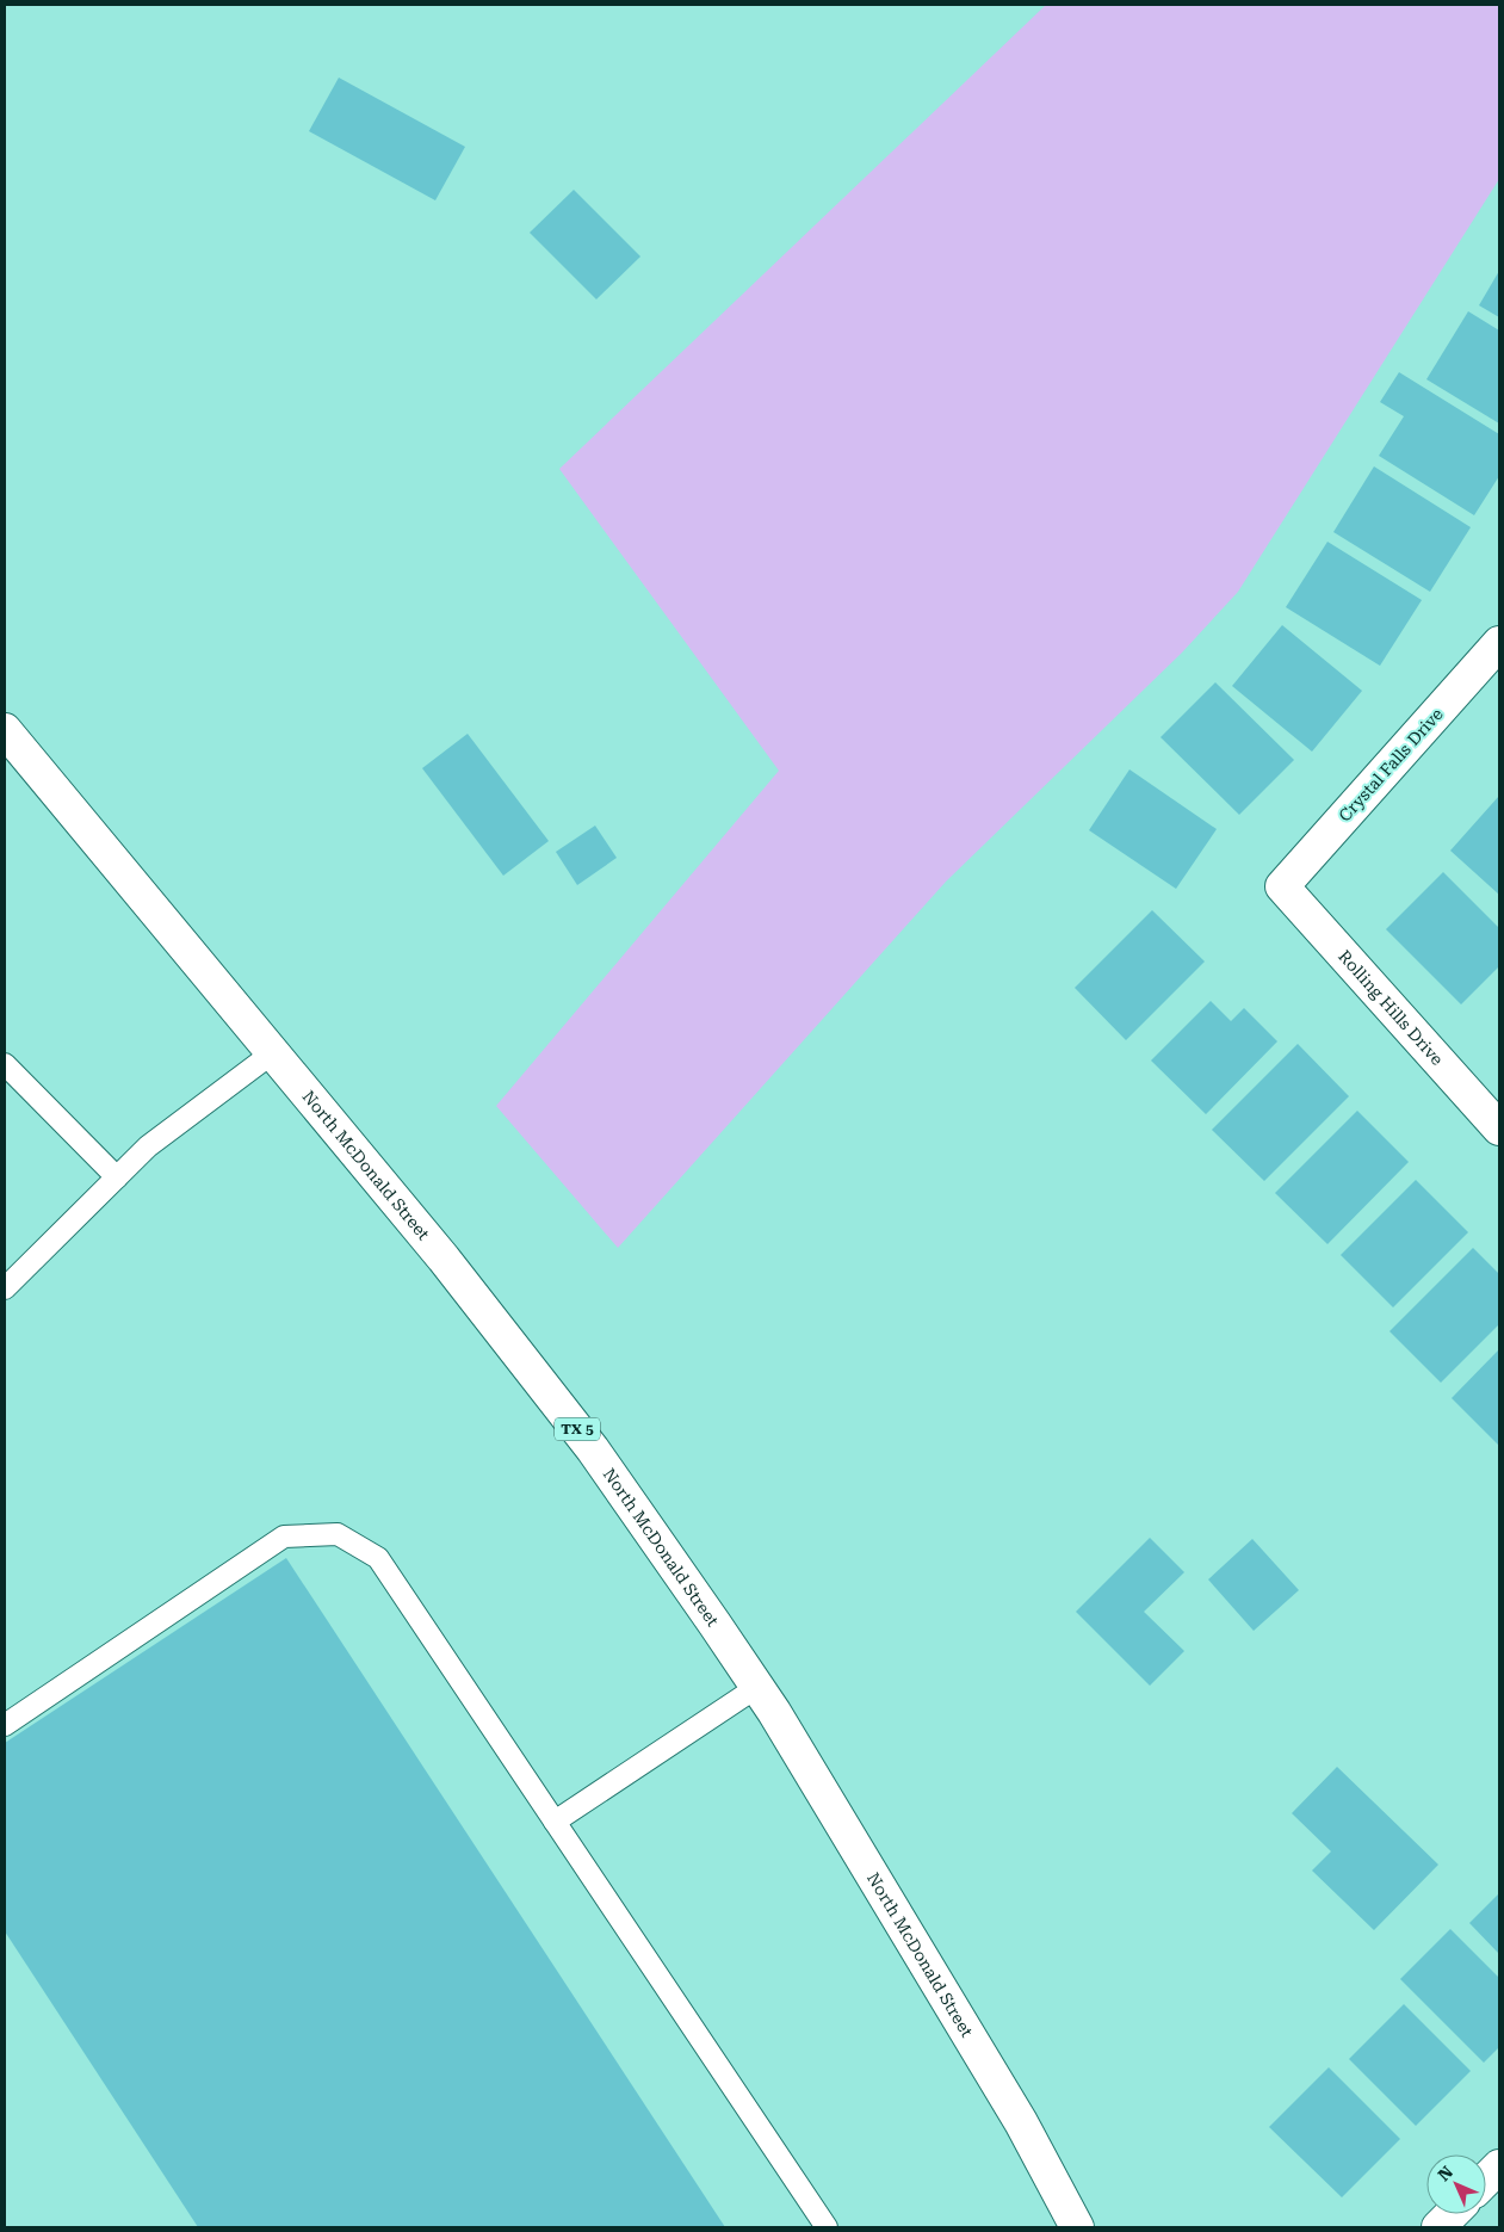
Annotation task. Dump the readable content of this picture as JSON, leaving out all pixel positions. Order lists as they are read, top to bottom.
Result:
{
  "streets": {
    "main road": [
      "Crystal Falls Drive",
      "Rolling Hills Drive",
      "North McDonald Street",
      "TX 5"
    ]
  },
  "crossings": [
    ["Crystal Falls Drive", "Rolling Hills Drive"]
  ],
  "north": "top left"
}
